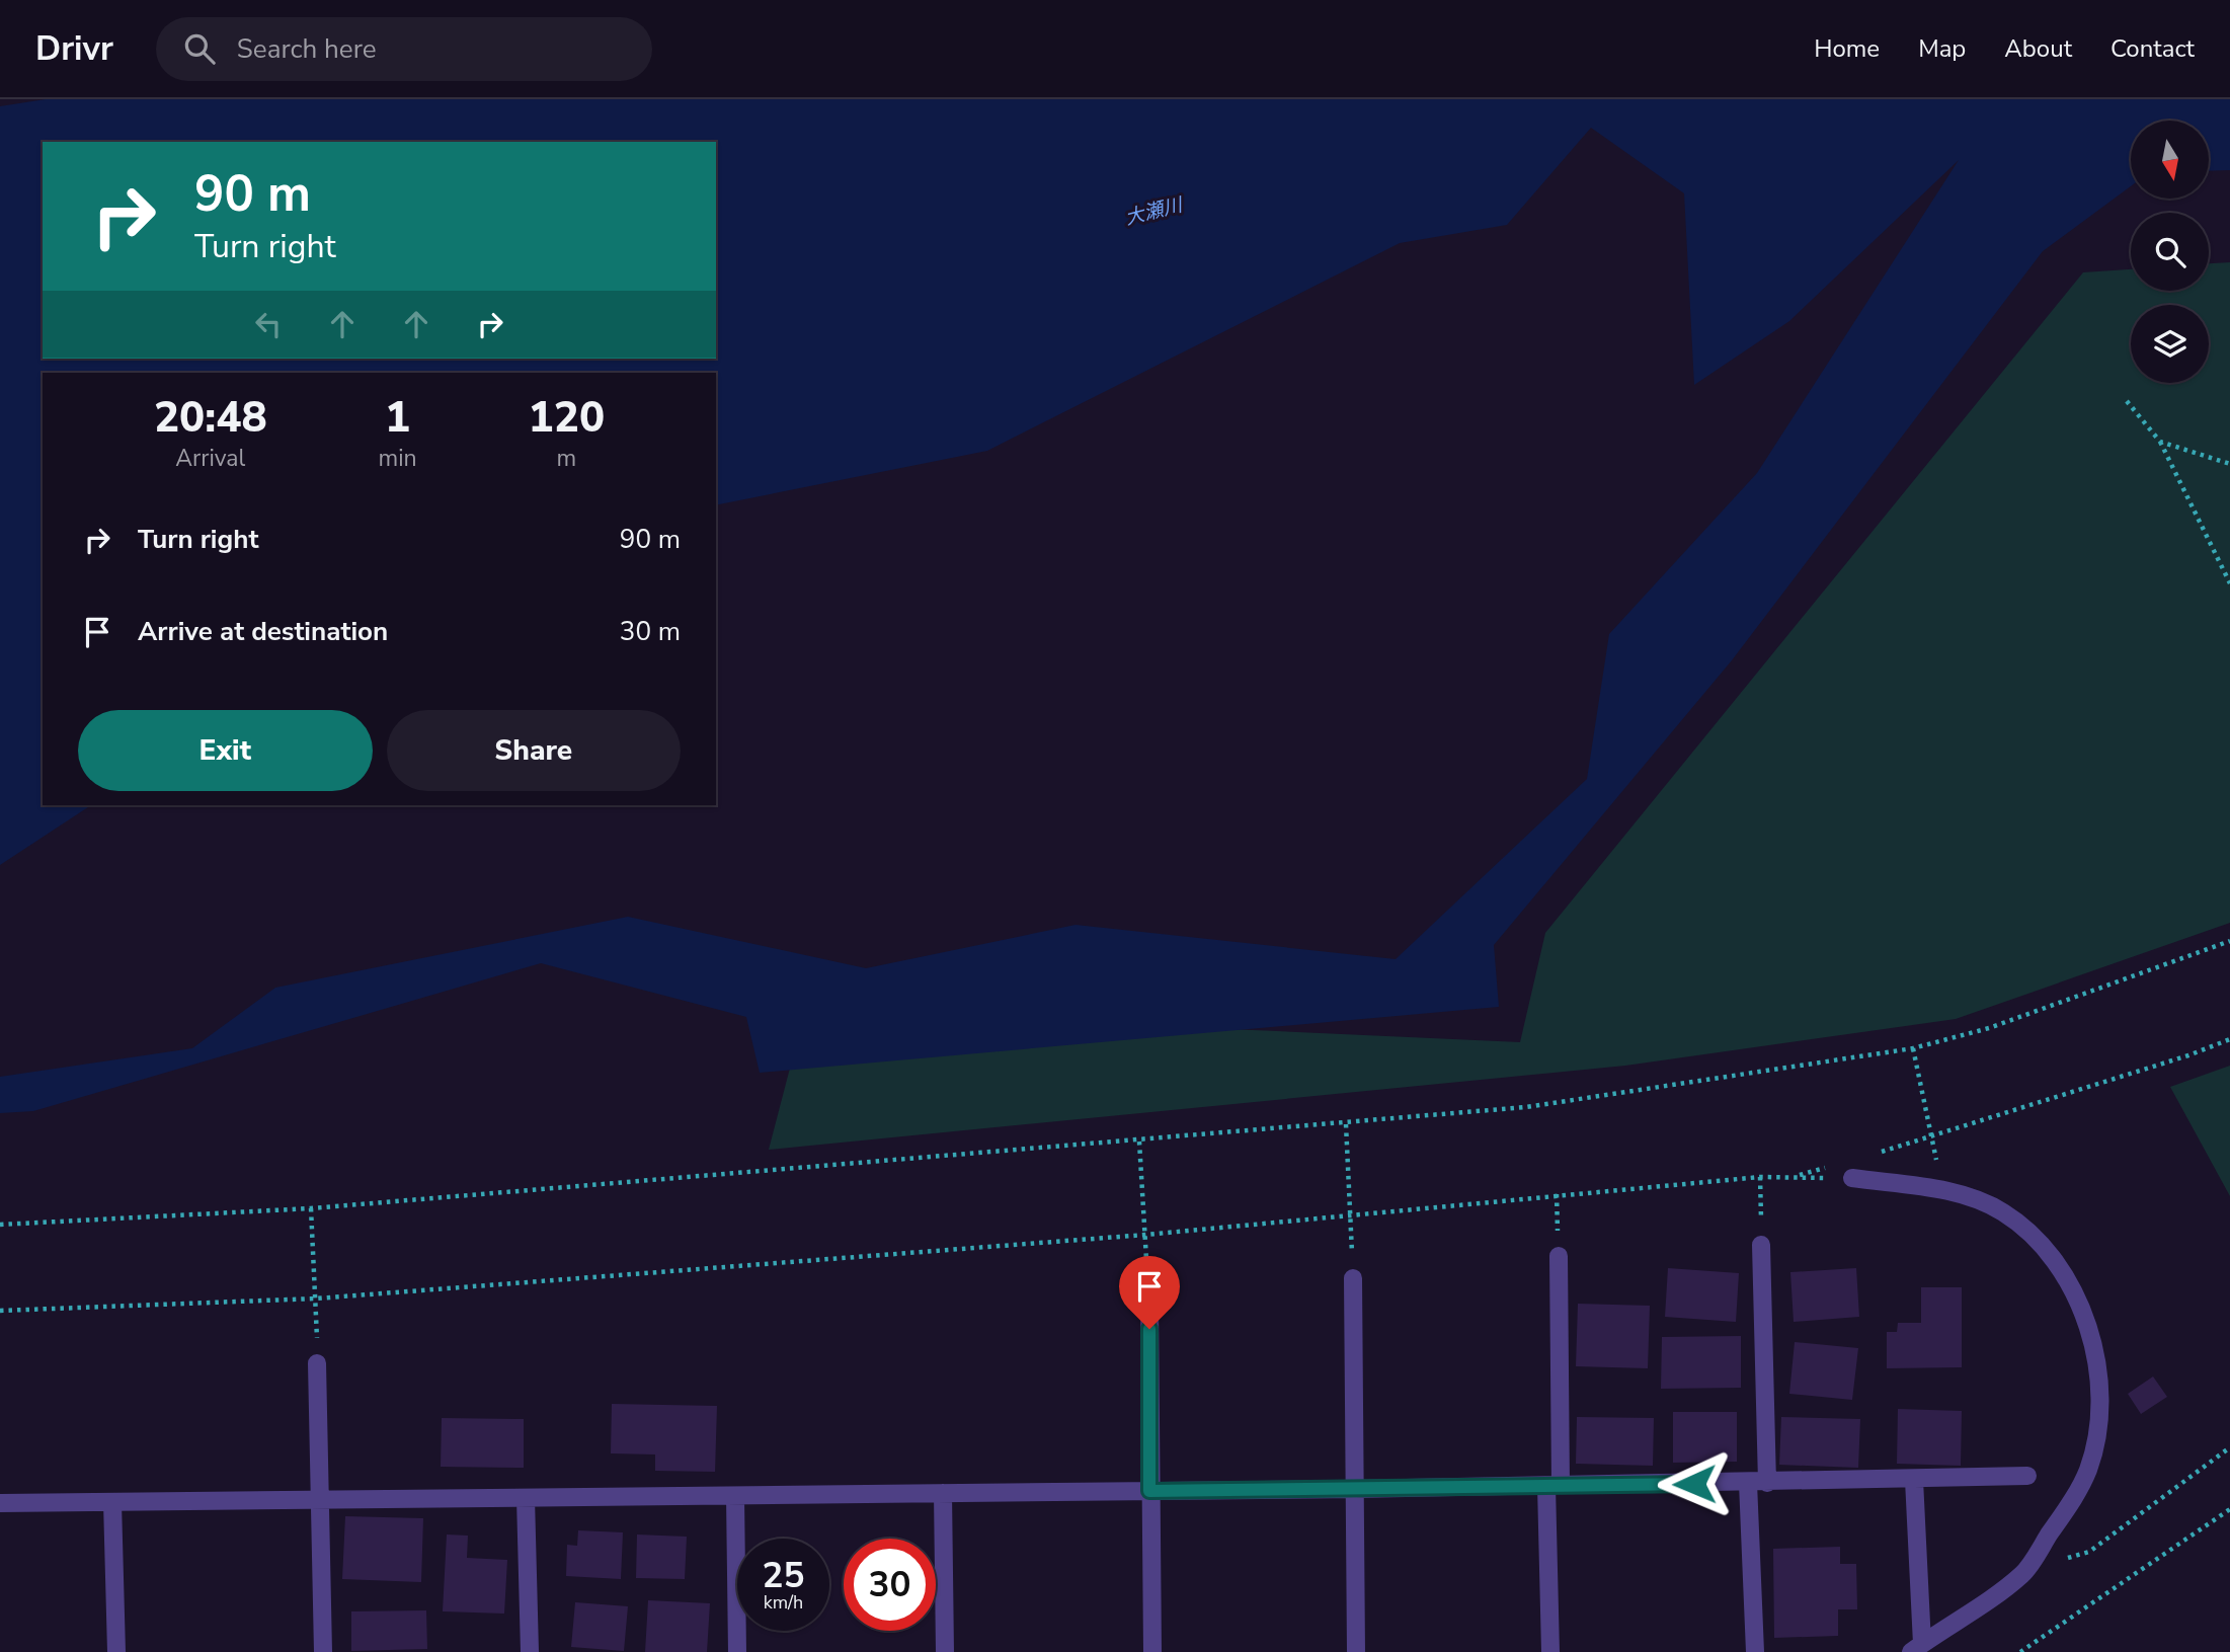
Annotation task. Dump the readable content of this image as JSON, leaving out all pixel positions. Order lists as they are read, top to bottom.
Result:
{
  "water": ["大瀬川"],
  "north": "bottom",
  "page": {
    "header": "Drivr",
    "search": "Search here",
    "nav": [
      "Home",
      "Map",
      "About",
      "Contact"
    ],
    "turn": ["90 m", "Turn right"],
    "eta": [
      "20:48",
      "Arrival",
      "1",
      "min",
      "120",
      "m"
    ],
    "list": [
      {
        "name": "Turn right",
        "value": "90 m"
      },
      {
        "name": "Arrive at destination",
        "value": "30 m"
      }
    ],
    "buttons": ["Exit", "Share"],
    "speed": "25 km/h",
    "limit": "30"
  }
}
